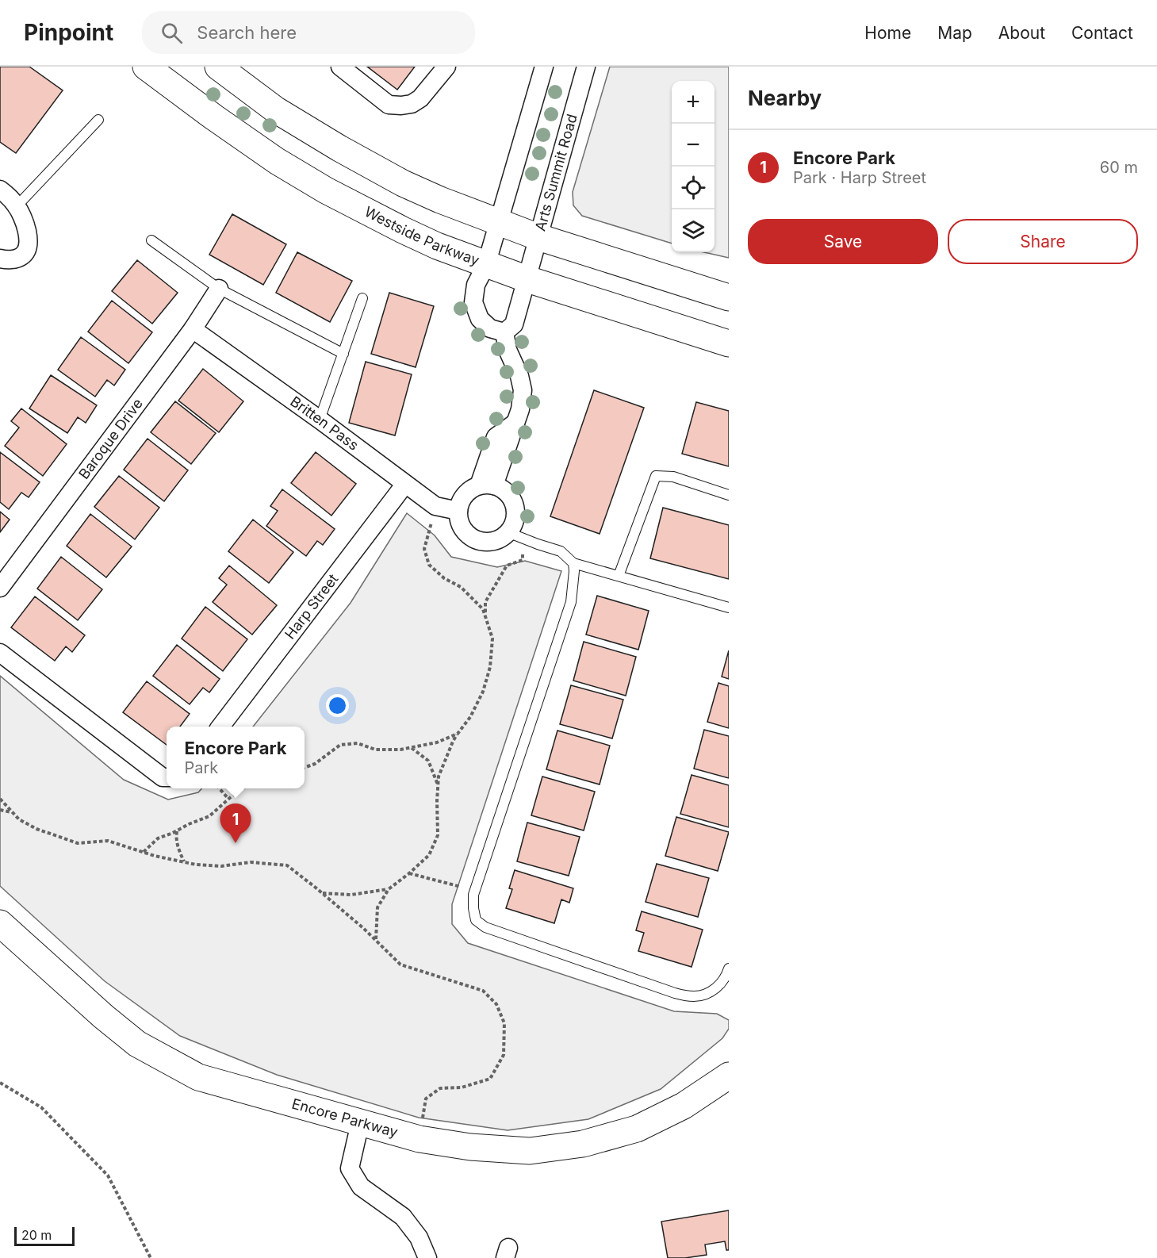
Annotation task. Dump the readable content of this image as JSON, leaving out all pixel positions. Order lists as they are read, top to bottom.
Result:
{
  "streets": {
    "main road": ["Westside Parkway", "Encore Parkway"],
    "street": [
      "Arts Summit Road",
      "Britten Pass",
      "Baroque Drive",
      "Harp Street"
    ]
  },
  "crossings": [
    ["Arts Summit Road", "Westside Parkway"],
    ["Britten Pass", "Baroque Drive"],
    ["Britten Pass", "Harp Street"]
  ],
  "scale_bar": "20 m",
  "page": {
    "header": "Pinpoint",
    "search": "Search here",
    "nav": [
      "Home",
      "Map",
      "About",
      "Contact"
    ],
    "heading": "Nearby",
    "map_buttons": ["+", "−"],
    "list": [
      {
        "mark": "1",
        "name": "Encore Park",
        "note": "Park · Harp Street",
        "value": "60 m"
      }
    ],
    "buttons": ["Save", "Share"],
    "popup": ["Encore Park", "Park"],
    "pins": "1",
    "scale": "20 m"
  }
}
